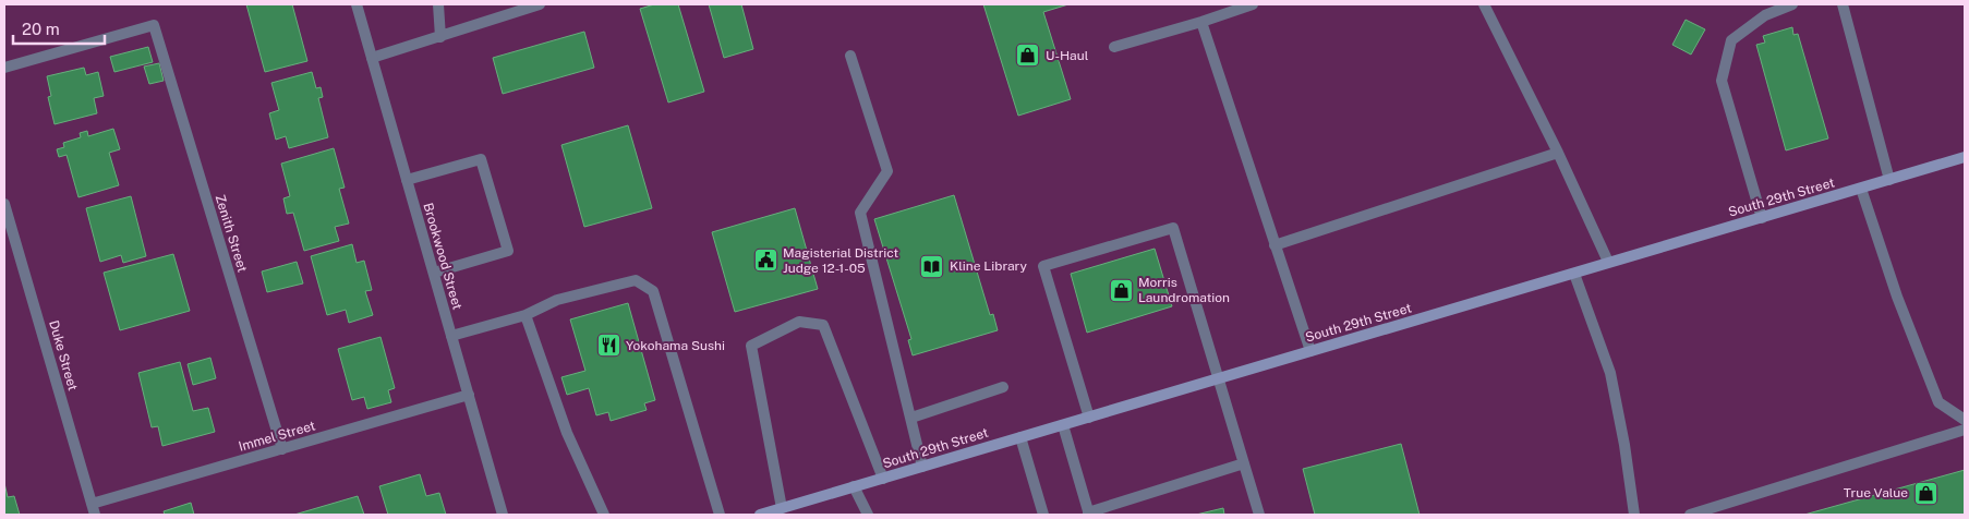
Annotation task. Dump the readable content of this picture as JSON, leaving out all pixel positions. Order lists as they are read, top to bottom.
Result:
{
  "streets": {
    "street": [
      "South 29th Street",
      "Zenith Street",
      "Brookwood Street",
      "Duke Street",
      "Immel Street"
    ]
  },
  "crossings": [
    ["Zenith Street", "Immel Street"],
    ["Brookwood Street", "Immel Street"],
    ["Duke Street", "Immel Street"]
  ],
  "places": {
    "shop": ["U-Haul", "Morris Laundromation", "True Value"],
    "public building": ["Magisterial District Judge 12-1-05"],
    "library": ["Kline Library"],
    "restaurant": ["Yokohama Sushi"]
  },
  "scale_bar": "20 m"
}
